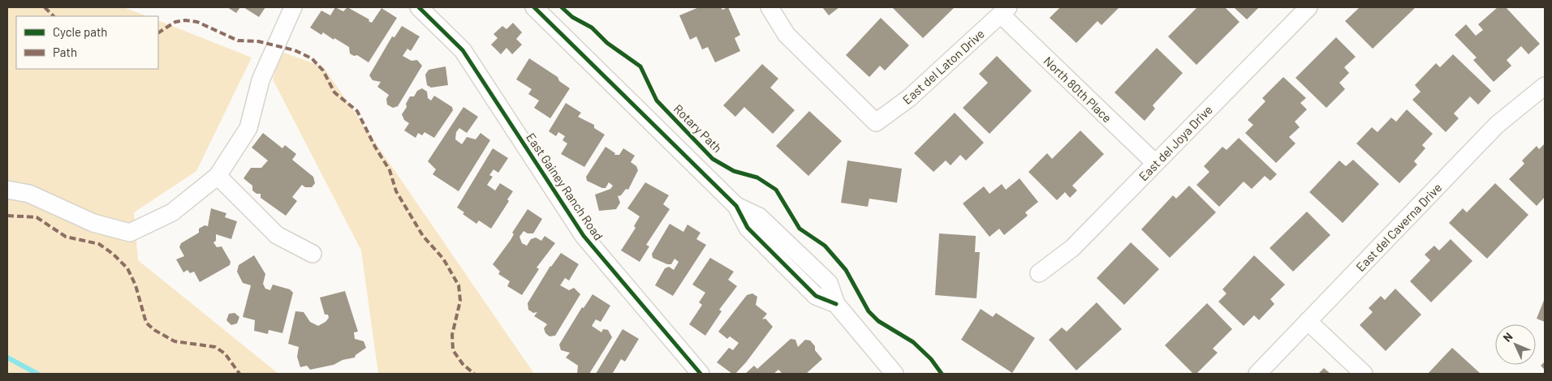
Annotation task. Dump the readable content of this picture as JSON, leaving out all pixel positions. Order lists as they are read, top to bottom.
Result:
{
  "streets": {
    "street": [
      "East del Laton Drive",
      "North 80th Place",
      "East del Joya Drive",
      "East Gainey Ranch Road",
      "East del Caverna Drive"
    ],
    "cycle path": ["Rotary Path"]
  },
  "crossings": [
    ["East del Laton Drive", "North 80th Place"],
    ["North 80th Place", "East del Joya Drive"]
  ],
  "legend": ["Cycle path", "Path"],
  "north": "top left"
}
